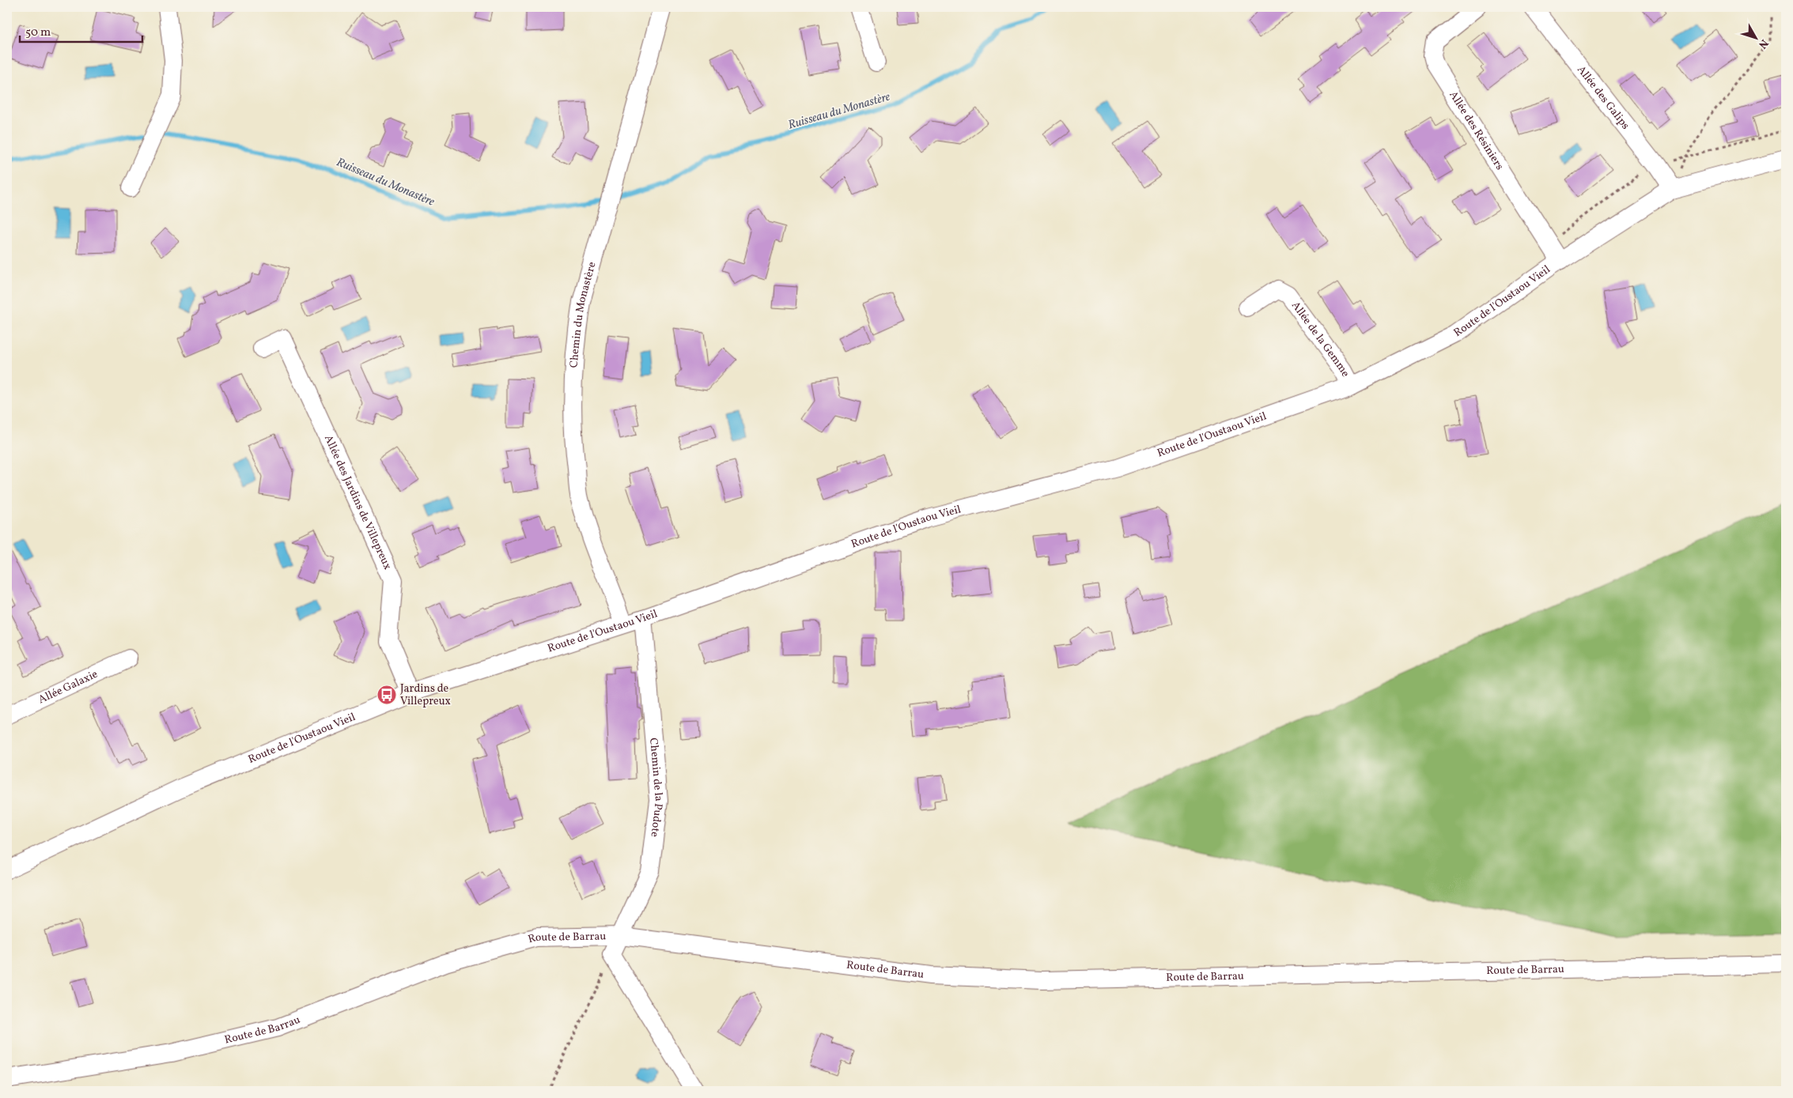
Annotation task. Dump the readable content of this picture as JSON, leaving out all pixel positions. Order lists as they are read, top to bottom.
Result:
{
  "streets": {
    "street": [
      "Allée des Galips",
      "Allée des Résiniers",
      "Route de l'Oustaou Vieil",
      "Chemin du Monastère",
      "Allée de la Gemme",
      "Allée des Jardins de Villepreux",
      "Allée Galaxie",
      "Chemin de la Pudote",
      "Route de Barrau"
    ]
  },
  "crossings": [
    ["Allée des Galips", "Route de l'Oustaou Vieil"],
    ["Allée des Résiniers", "Route de l'Oustaou Vieil"],
    ["Route de l'Oustaou Vieil", "Chemin du Monastère"],
    ["Route de l'Oustaou Vieil", "Allée de la Gemme"],
    ["Route de l'Oustaou Vieil", "Allée des Jardins de Villepreux"],
    ["Route de l'Oustaou Vieil", "Chemin de la Pudote"],
    ["Chemin de la Pudote", "Route de Barrau"]
  ],
  "water": ["Ruisseau du Monastère"],
  "places": {
    "bus stop": ["Jardins de Villepreux"]
  },
  "scale_bar": "50 m",
  "north": "bottom right"
}
